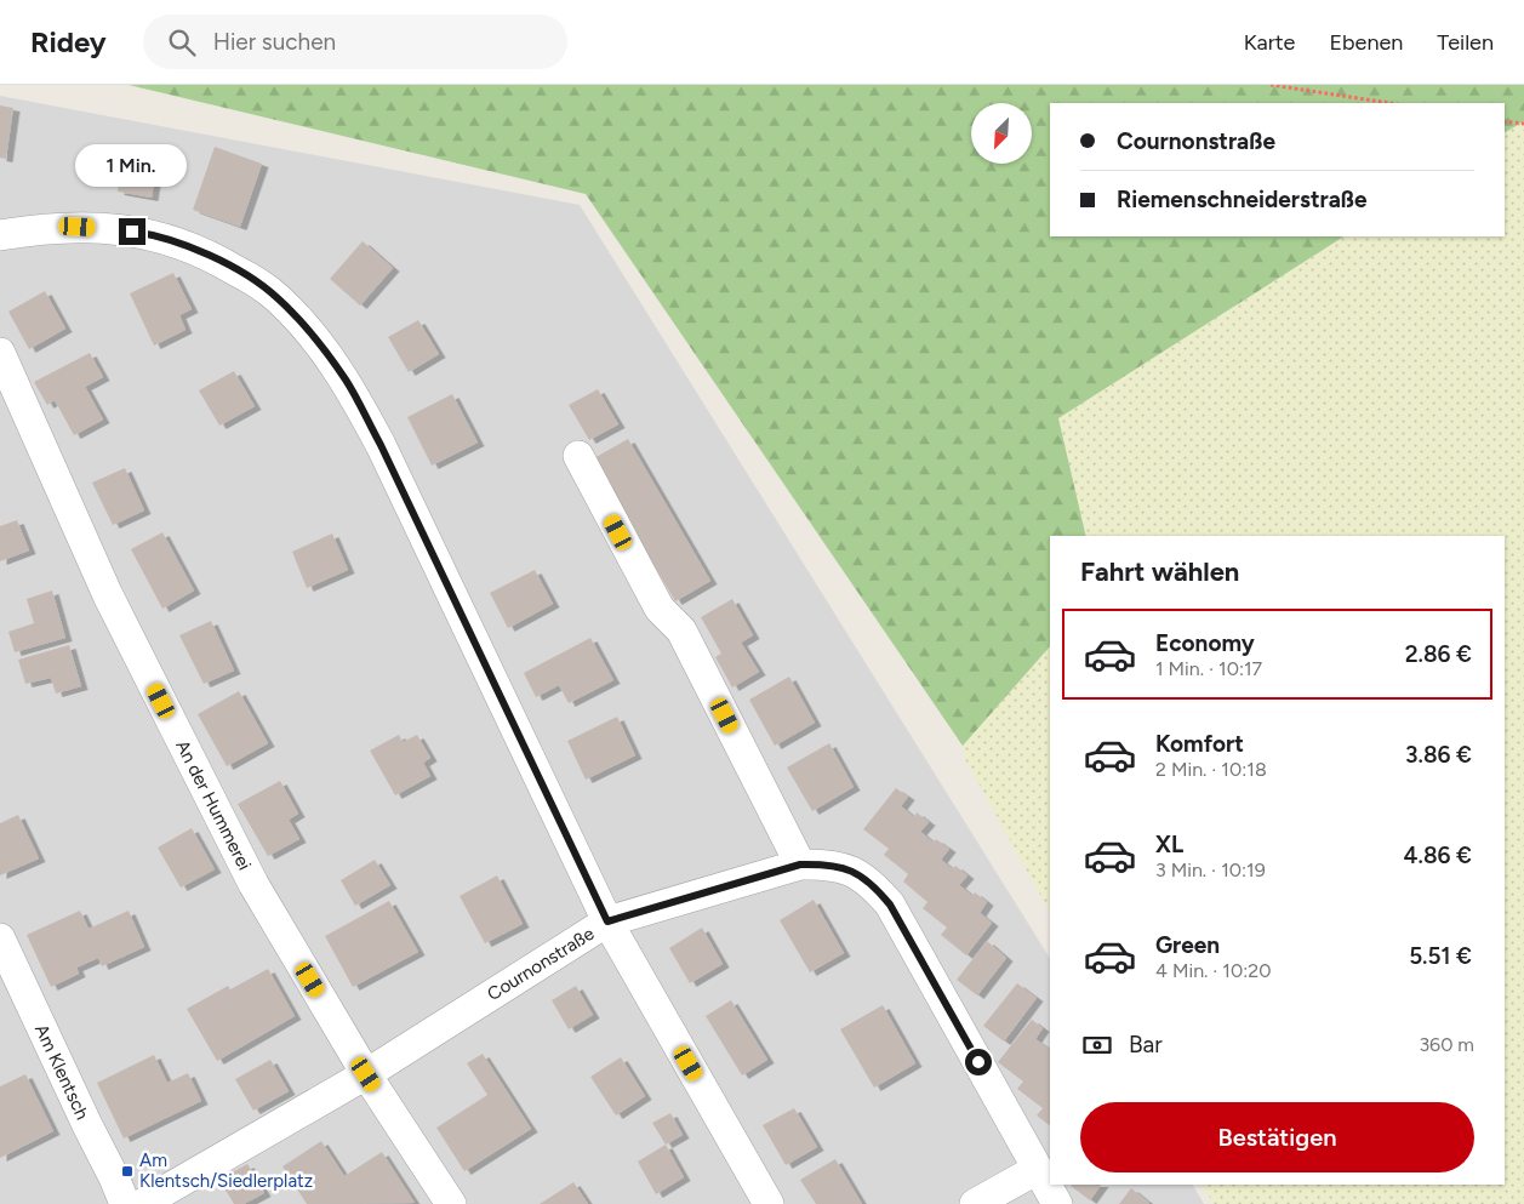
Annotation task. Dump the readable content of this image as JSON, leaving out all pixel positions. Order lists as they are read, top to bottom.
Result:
{
  "streets": {
    "street": ["An der Hummerei", "Cournonstraße", "Am Klentsch"]
  },
  "crossings": [
    ["An der Hummerei", "Cournonstraße"]
  ],
  "places": {
    "transit": ["Am Klentsch/Siedlerplatz"]
  },
  "north": "bottom left",
  "page": {
    "header": "Ridey",
    "search": "Hier suchen",
    "nav": ["Karte", "Ebenen", "Teilen"],
    "banner": ["Cournonstraße", "Riemenschneiderstraße"],
    "bubble": "1 Min.",
    "heading": "Fahrt wählen",
    "list": [
      {
        "name": "Economy",
        "note": "1 Min. · 10:17",
        "value": "2.86 €"
      },
      {
        "name": "Komfort",
        "note": "2 Min. · 10:18",
        "value": "3.86 €"
      },
      {
        "name": "XL",
        "note": "3 Min. · 10:19",
        "value": "4.86 €"
      },
      {
        "name": "Green",
        "note": "4 Min. · 10:20",
        "value": "5.51 €"
      }
    ],
    "pay": ["Bar", "360 m"],
    "buttons": "Bestätigen"
  }
}
